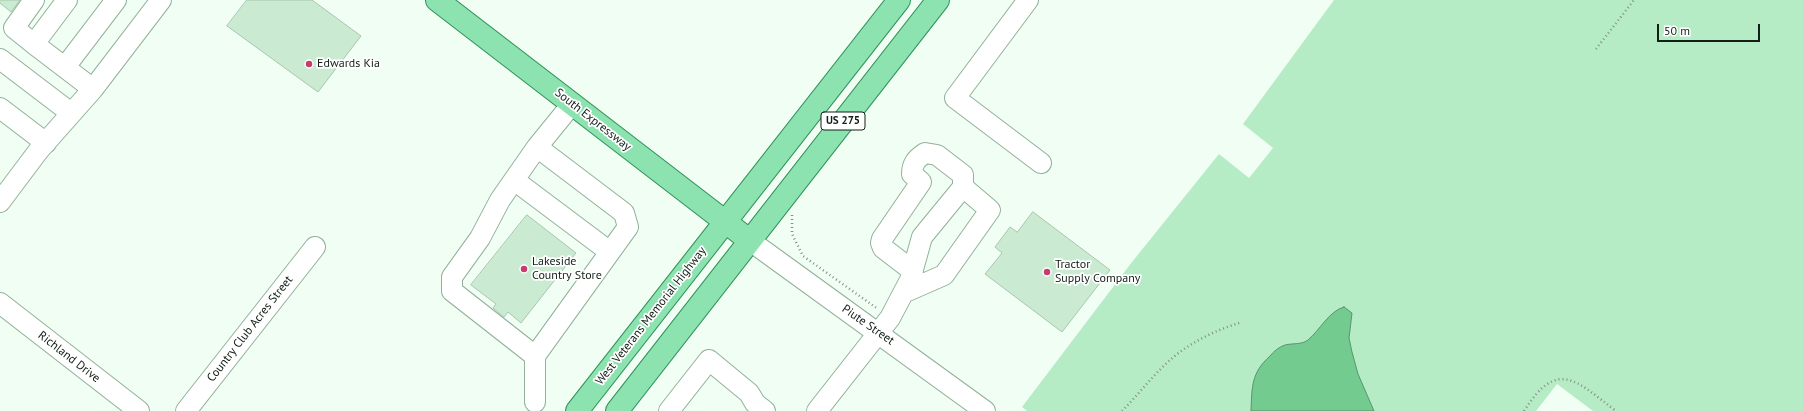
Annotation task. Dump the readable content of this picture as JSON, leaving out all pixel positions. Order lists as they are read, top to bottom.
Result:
{
  "streets": {
    "main road": ["South Expressway", "US 275", "West Veterans Memorial Highway"],
    "street": ["Piute Street", "Country Club Acres Street", "Richland Drive"]
  },
  "crossings": [
    ["South Expressway", "US 275"],
    ["South Expressway", "West Veterans Memorial Highway"],
    ["South Expressway", "Piute Street"],
    ["US 275", "West Veterans Memorial Highway"],
    ["US 275", "Piute Street"]
  ],
  "places": ["Edwards Kia", "Lakeside Country Store", "Tractor Supply Company"],
  "scale_bar": "50 m"
}
